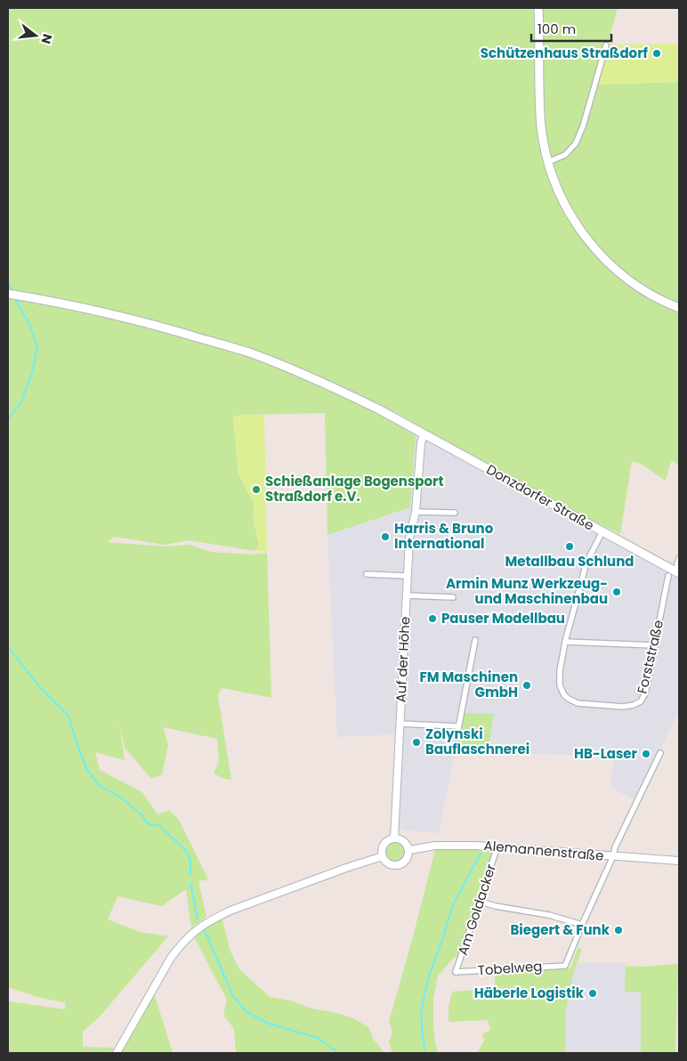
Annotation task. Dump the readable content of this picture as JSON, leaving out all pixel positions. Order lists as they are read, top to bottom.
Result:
{
  "streets": {
    "main road": ["Donzdorfer Straße"],
    "street": [
      "Forststraße",
      "Auf der Höhe",
      "Alemannenstraße",
      "Am Goldacker",
      "Tobelweg"
    ]
  },
  "crossings": [
    ["Donzdorfer Straße", "Forststraße"],
    ["Donzdorfer Straße", "Auf der Höhe"],
    ["Auf der Höhe", "Alemannenstraße"],
    ["Alemannenstraße", "Am Goldacker"],
    ["Am Goldacker", "Tobelweg"]
  ],
  "places": [
    "Schützenhaus Straßdorf",
    "Schießanlage Bogensport Straßdorf e.V.",
    "Harris & Bruno International",
    "Metallbau Schlund",
    "Armin Munz Werkzeug- und Maschinenbau",
    "Pauser Modellbau",
    "FM Maschinen GmbH",
    "Zolynski Bauflaschnerei",
    "HB-Laser",
    "Biegert & Funk",
    "Häberle Logistik"
  ],
  "scale_bar": "100 m",
  "north": "right"
}
